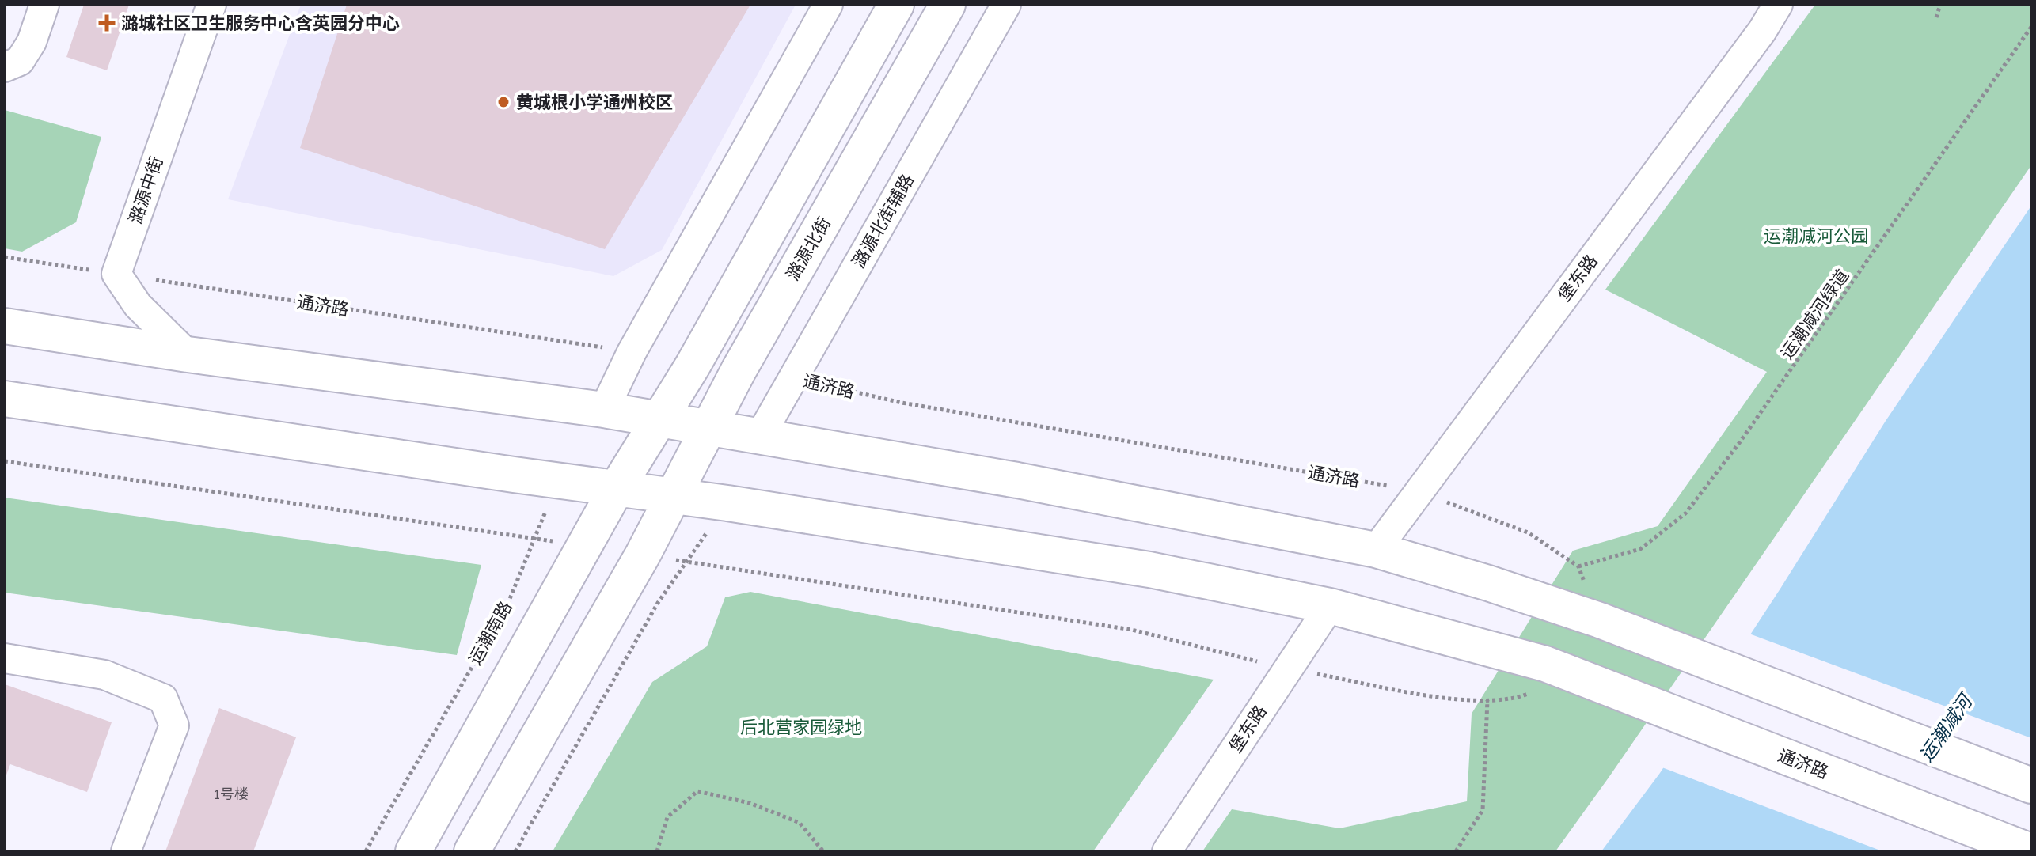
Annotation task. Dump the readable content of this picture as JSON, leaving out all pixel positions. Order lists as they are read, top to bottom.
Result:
{
  "streets": {
    "main road": ["潞源北街", "通济路"],
    "street": ["潞源中街", "潞源北街辅路", "堡东路"],
    "path": ["运潮减河绿道", "运潮南路"]
  },
  "crossings": [
    ["潞源中街", "通济路"],
    ["潞源北街辅路", "通济路"],
    ["潞源北街", "通济路"],
    ["堡东路", "通济路"],
    ["通济路", "运潮减河绿道"],
    ["通济路", "运潮南路"]
  ],
  "water": ["运潮减河"],
  "parks": ["运潮减河公园", "后北营家园绿地"],
  "places": {
    "health": ["潞城社区卫生服务中心含英园分中心"],
    "other": ["黄城根小学通州校区"]
  },
  "house_numbers": ["1号楼"]
}
